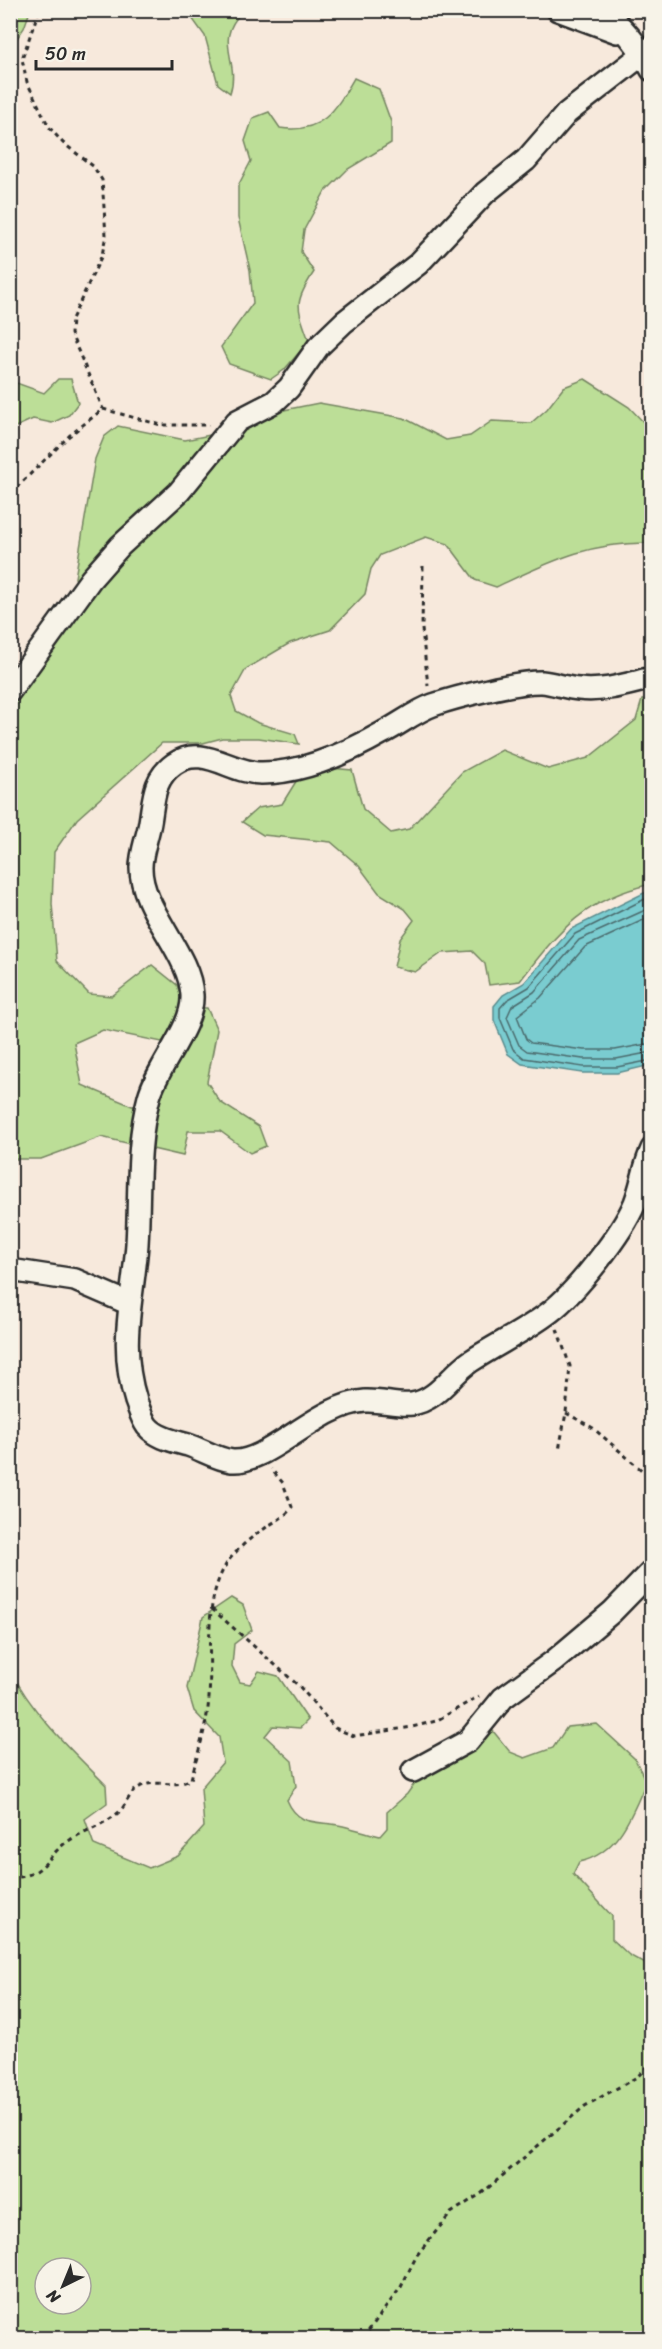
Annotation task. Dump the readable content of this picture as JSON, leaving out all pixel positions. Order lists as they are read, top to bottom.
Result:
{
  "scale_bar": "50 m",
  "north": "bottom left"
}
